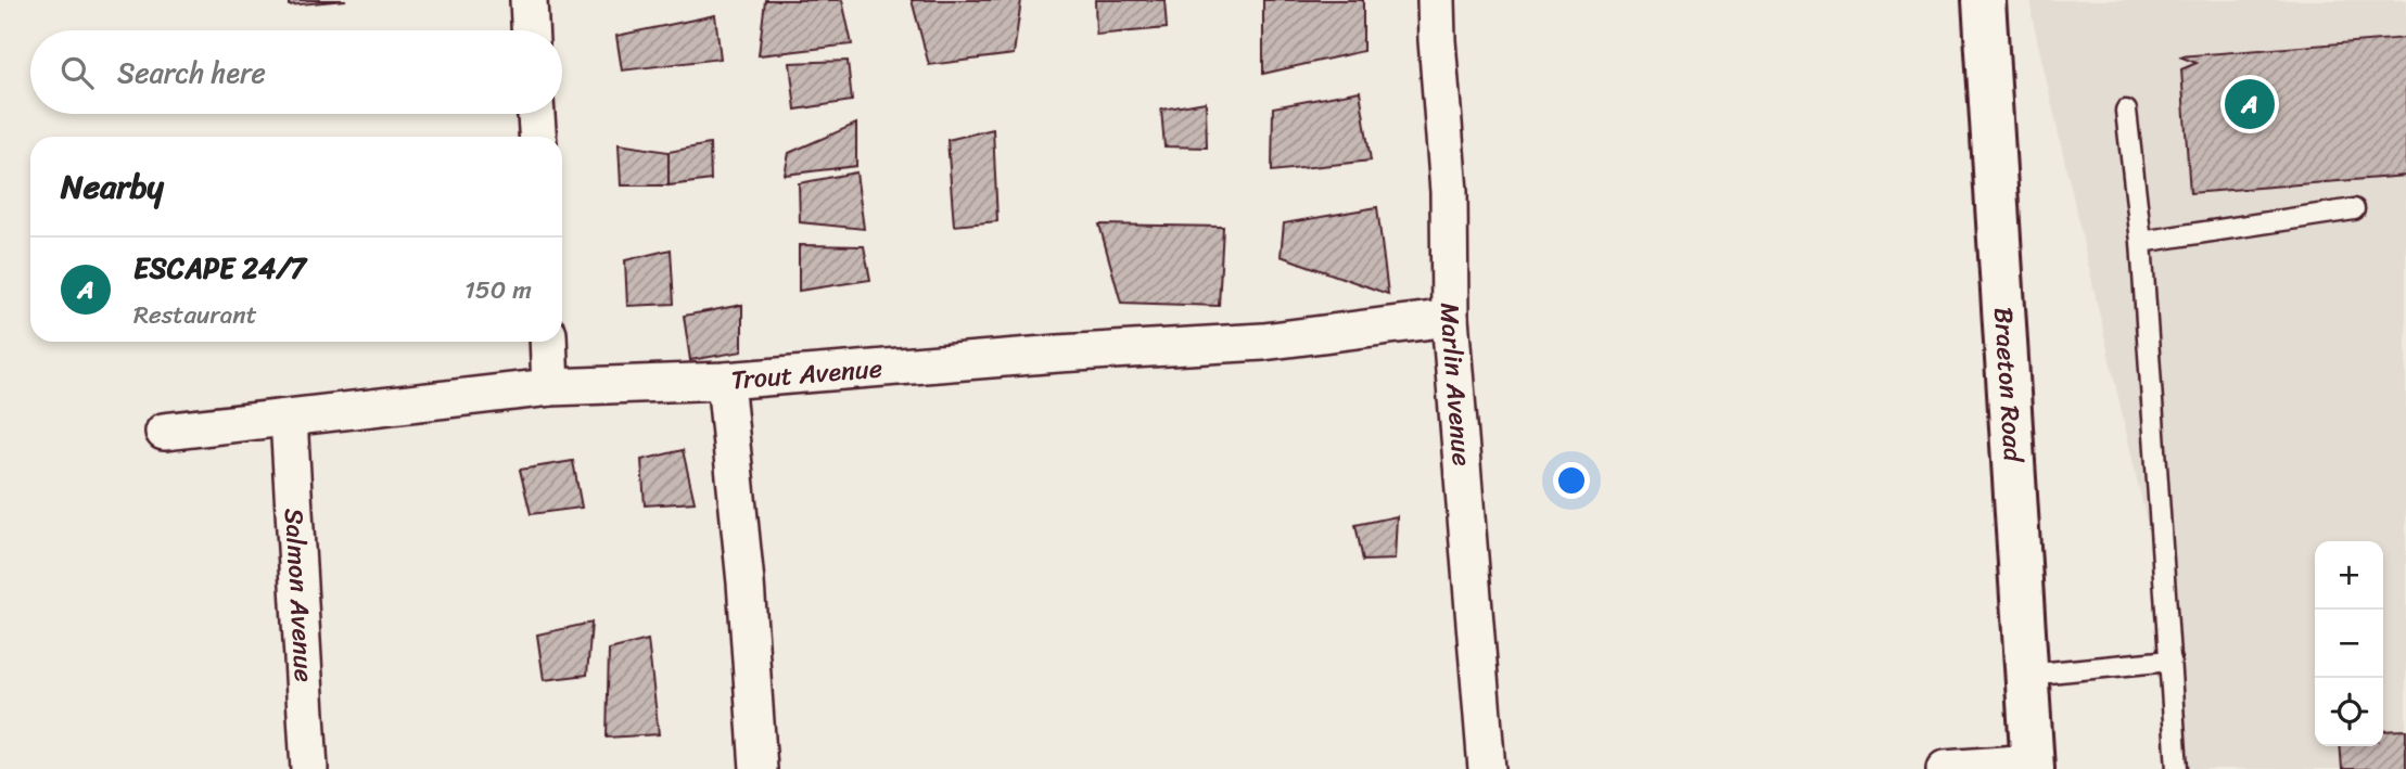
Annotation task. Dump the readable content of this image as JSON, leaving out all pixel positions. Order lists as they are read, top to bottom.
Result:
{
  "streets": {
    "main road": ["Braeton Road"],
    "street": ["Trout Avenue", "Marlin Avenue", "Salmon Avenue"]
  },
  "crossings": [
    ["Trout Avenue", "Marlin Avenue"],
    ["Trout Avenue", "Salmon Avenue"]
  ],
  "page": {
    "search": "Search here",
    "pins": "A",
    "heading": "Nearby",
    "list": [
      {
        "mark": "A",
        "name": "ESCAPE 24/7",
        "note": "Restaurant",
        "value": "150 m"
      }
    ],
    "map_buttons": ["+", "−"]
  }
}
